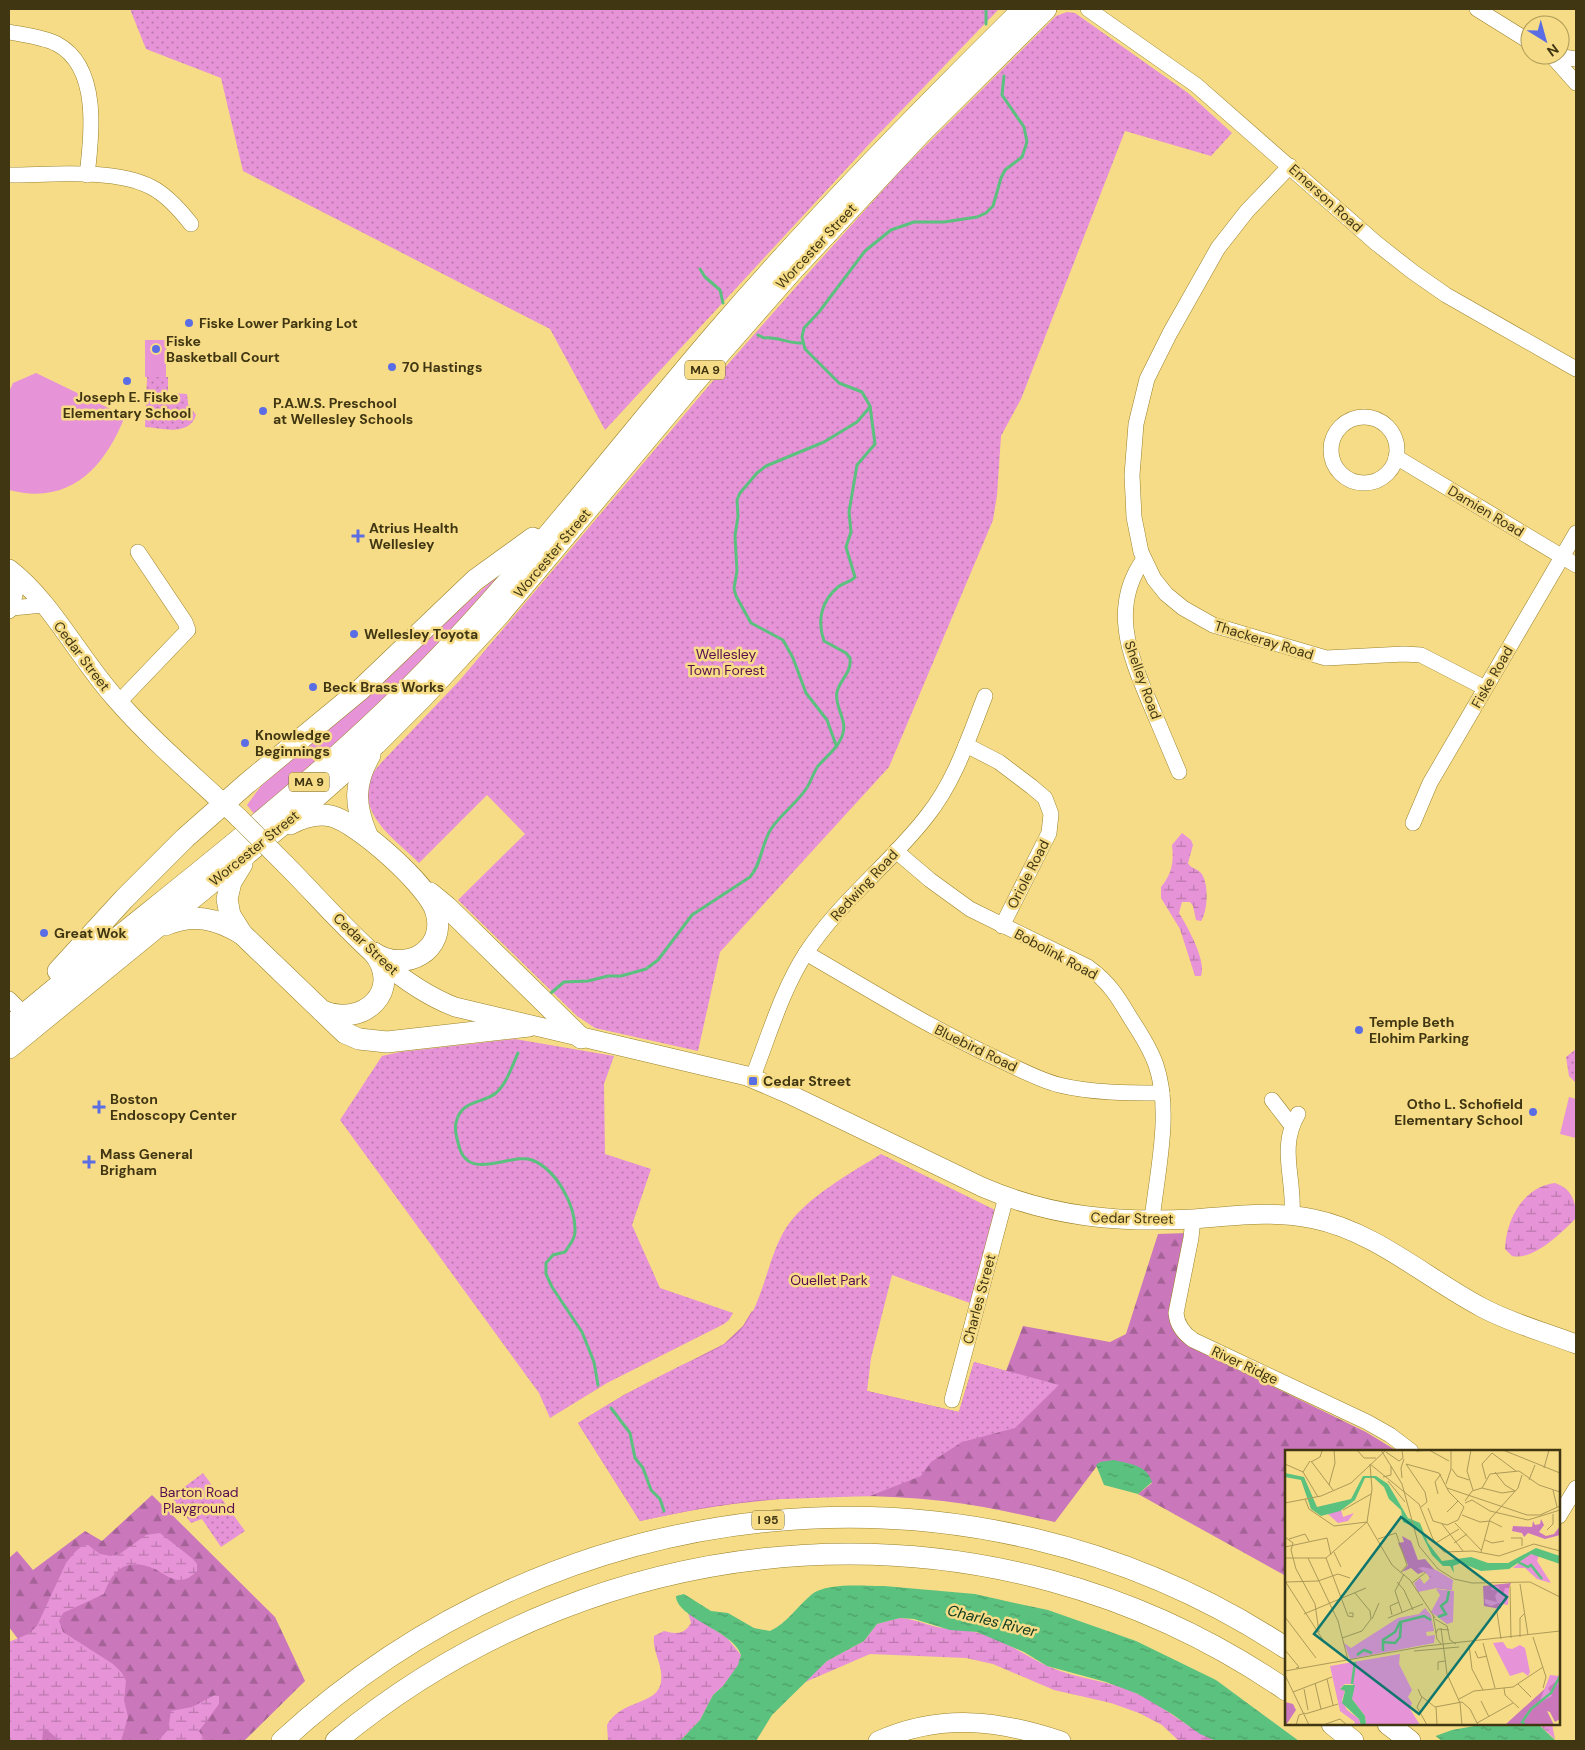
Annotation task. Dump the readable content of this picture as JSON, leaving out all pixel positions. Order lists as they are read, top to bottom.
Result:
{
  "streets": {
    "highway": ["Worcester Street", "MA 9", "I 95"],
    "main road": ["Cedar Street"],
    "street": [
      "Emerson Road",
      "Damien Road",
      "Thackeray Road",
      "Fiske Road",
      "Shelley Road",
      "Oriole Road",
      "Redwing Road",
      "Bobolink Road",
      "Bluebird Road",
      "Charles Street",
      "River Ridge"
    ]
  },
  "crossings": [
    ["Emerson Road", "Thackeray Road"],
    ["Damien Road", "Fiske Road"],
    ["Thackeray Road", "Fiske Road"],
    ["Thackeray Road", "Shelley Road"],
    ["Cedar Street", "Redwing Road"],
    ["Cedar Street", "Bobolink Road"],
    ["Cedar Street", "Charles Street"],
    ["Cedar Street", "River Ridge"],
    ["Oriole Road", "Redwing Road"],
    ["Oriole Road", "Bobolink Road"],
    ["Redwing Road", "Bobolink Road"],
    ["Redwing Road", "Bluebird Road"],
    ["Bobolink Road", "Bluebird Road"]
  ],
  "water": ["Charles River"],
  "parks": ["Wellesley Town Forest", "Ouellet Park", "Barton Road Playground"],
  "places": {
    "other": [
      "Fiske Lower Parking Lot",
      "Fiske Basketball Court",
      "70 Hastings",
      "Joseph E. Fiske Elementary School",
      "P.A.W.S. Preschool at Wellesley Schools",
      "Wellesley Toyota",
      "Beck Brass Works",
      "Knowledge Beginnings",
      "Great Wok",
      "Temple Beth Elohim Parking",
      "Otho L. Schofield Elementary School"
    ],
    "health": ["Atrius Health Wellesley", "Boston Endoscopy Center", "Mass General Brigham"],
    "transit": ["Cedar Street"]
  },
  "north": "bottom right"
}
